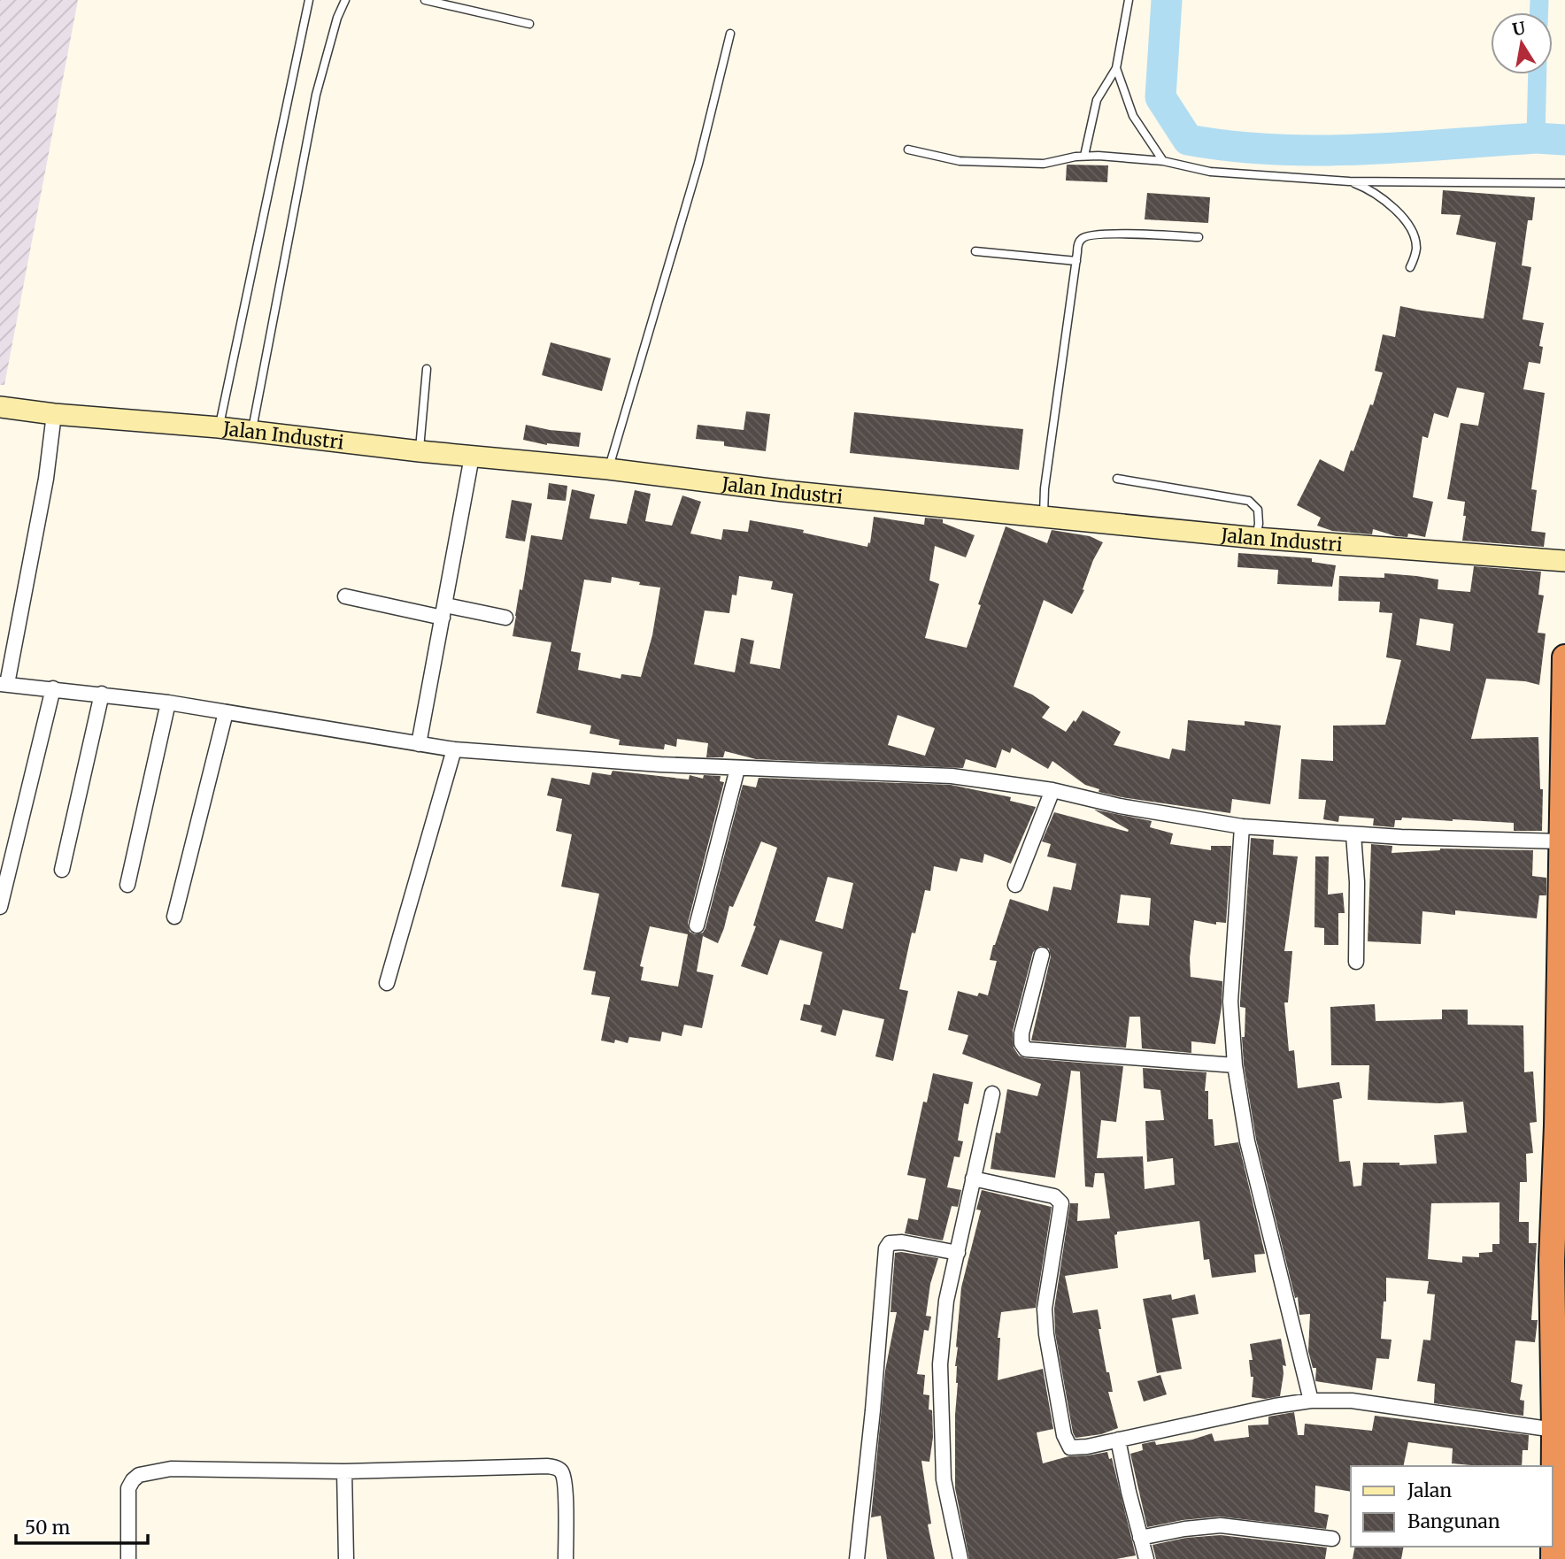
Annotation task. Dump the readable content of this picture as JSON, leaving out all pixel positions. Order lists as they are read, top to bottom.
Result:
{
  "streets": {
    "street": ["Jalan Industri"]
  },
  "legend": ["Jalan", "Bangunan"],
  "scale_bar": "50 m",
  "north": "top"
}
